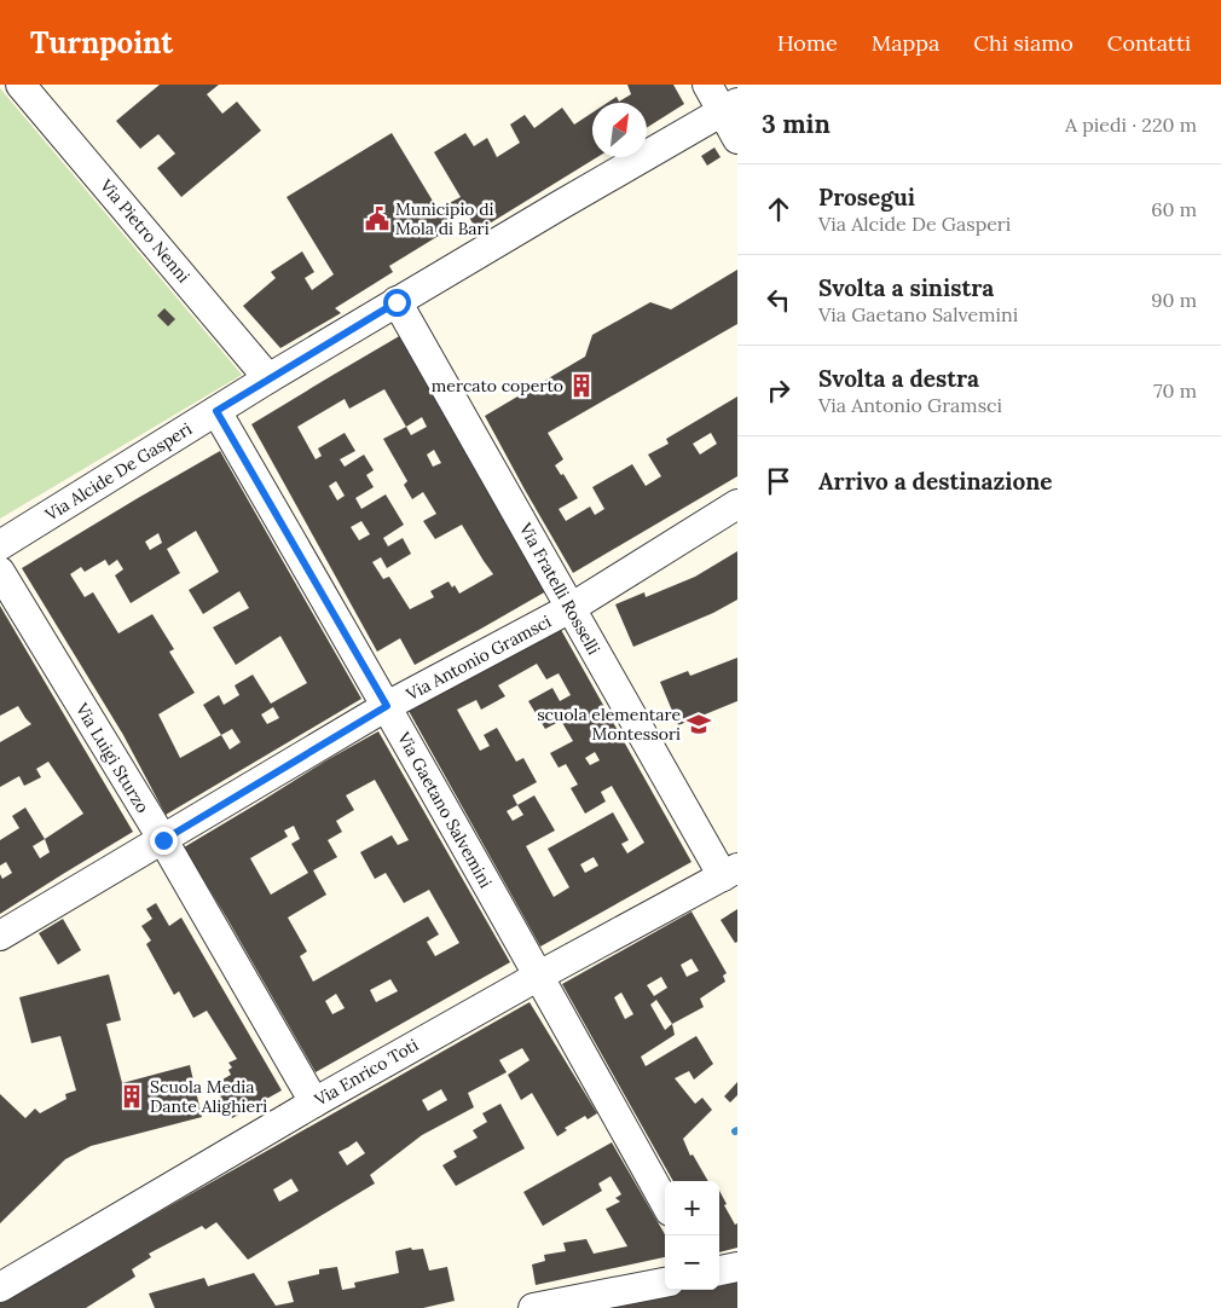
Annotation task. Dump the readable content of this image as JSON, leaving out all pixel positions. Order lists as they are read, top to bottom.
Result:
{
  "streets": {
    "street": [
      "Via Pietro Nenni",
      "Via Alcide De Gasperi",
      "Via Fratelli Rosselli",
      "Via Antonio Gramsci",
      "Via Luigi Sturzo",
      "Via Gaetano Salvemini",
      "Via Enrico Toti"
    ]
  },
  "crossings": [
    ["Via Pietro Nenni", "Via Alcide De Gasperi"],
    ["Via Alcide De Gasperi", "Via Fratelli Rosselli"],
    ["Via Alcide De Gasperi", "Via Gaetano Salvemini"],
    ["Via Fratelli Rosselli", "Via Antonio Gramsci"],
    ["Via Fratelli Rosselli", "Via Enrico Toti"],
    ["Via Antonio Gramsci", "Via Luigi Sturzo"],
    ["Via Antonio Gramsci", "Via Gaetano Salvemini"],
    ["Via Luigi Sturzo", "Via Enrico Toti"],
    ["Via Gaetano Salvemini", "Via Enrico Toti"]
  ],
  "places": {
    "public building": ["Municipio di Mola di Bari"],
    "building": ["mercato coperto", "Scuola Media Dante Alighieri"],
    "school or university": ["scuola elementare Montessori"]
  },
  "north": "top right",
  "page": {
    "header": "Turnpoint",
    "nav": [
      "Home",
      "Mappa",
      "Chi siamo",
      "Contatti"
    ],
    "heading": ["3 min", "A piedi · 220 m"],
    "list": [
      ["Prosegui", "Via Alcide De Gasperi", "60 m"],
      ["Svolta a sinistra", "Via Gaetano Salvemini", "90 m"],
      ["Svolta a destra", "Via Antonio Gramsci", "70 m"],
      "Arrivo a destinazione"
    ],
    "map_buttons": ["+", "−"]
  }
}
